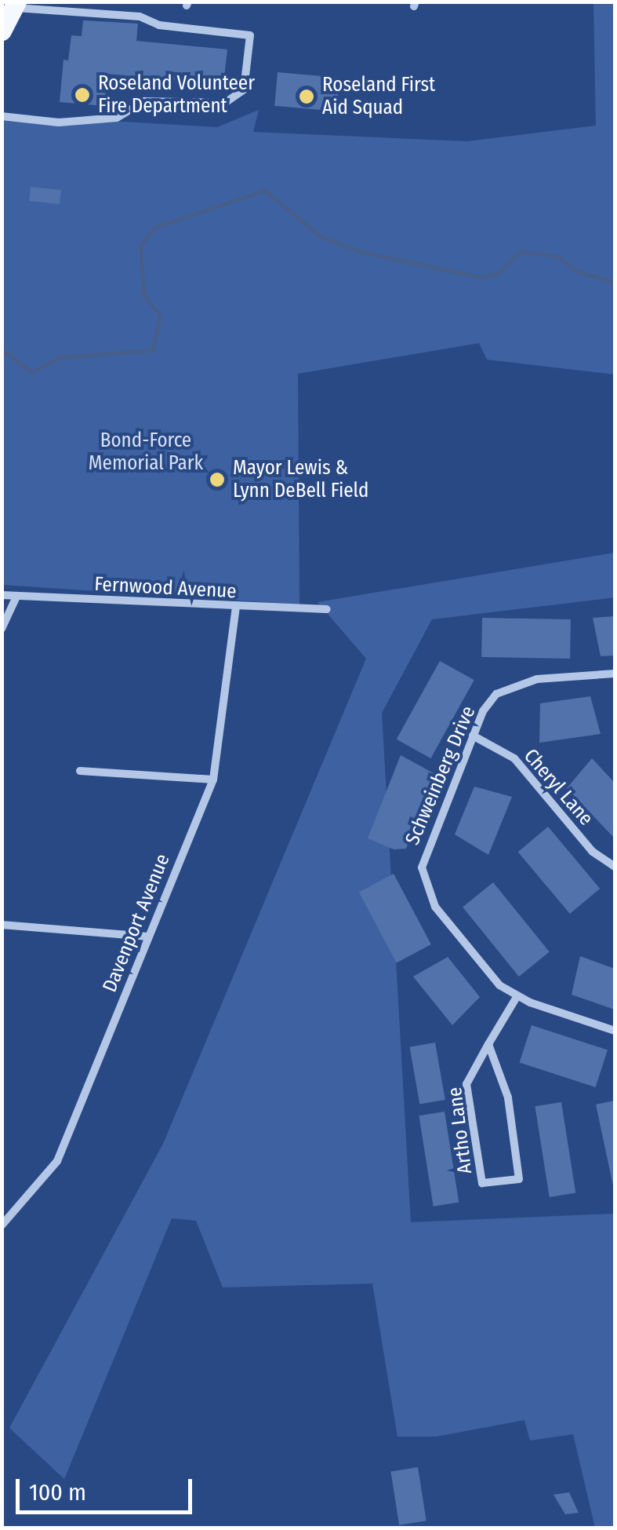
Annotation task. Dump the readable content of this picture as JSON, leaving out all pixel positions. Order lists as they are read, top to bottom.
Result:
{
  "streets": {
    "street": [
      "Fernwood Avenue",
      "Schweinberg Drive",
      "Cheryl Lane",
      "Davenport Avenue",
      "Artho Lane"
    ]
  },
  "crossings": [
    ["Fernwood Avenue", "Davenport Avenue"],
    ["Schweinberg Drive", "Cheryl Lane"],
    ["Schweinberg Drive", "Artho Lane"]
  ],
  "parks": ["Bond-Force Memorial Park"],
  "places": ["Roseland Volunteer Fire Department", "Roseland First Aid Squad", "Mayor Lewis & Lynn DeBell Field"],
  "scale_bar": "100 m"
}
